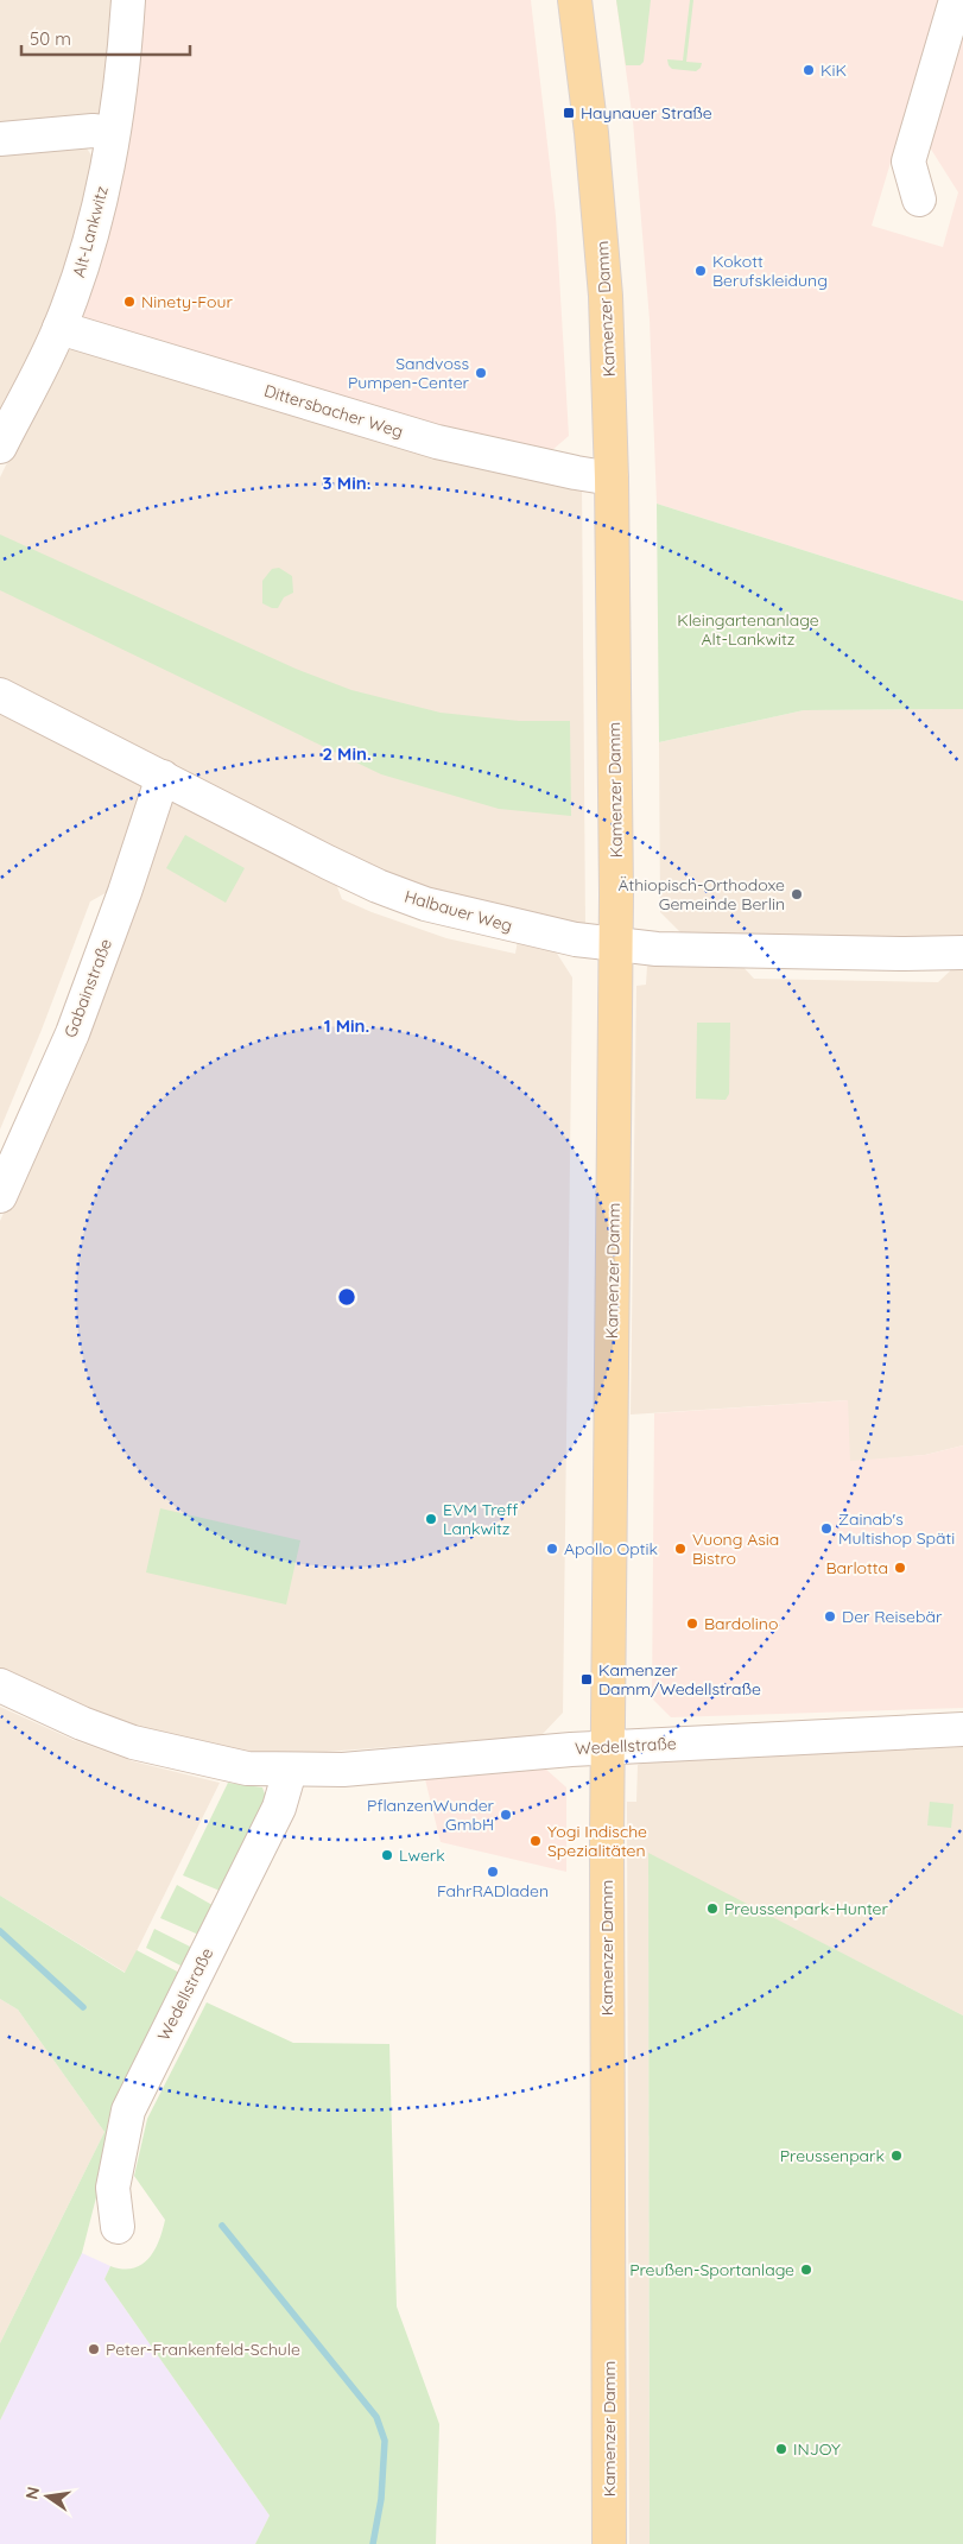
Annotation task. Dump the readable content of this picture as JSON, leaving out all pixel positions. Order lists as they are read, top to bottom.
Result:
{
  "streets": {
    "main road": ["Kamenzer Damm"],
    "street": [
      "Alt-Lankwitz",
      "Dittersbacher Weg",
      "Halbauer Weg",
      "Gabainstraße",
      "Wedellstraße"
    ]
  },
  "crossings": [
    ["Alt-Lankwitz", "Dittersbacher Weg"],
    ["Kamenzer Damm", "Dittersbacher Weg"],
    ["Kamenzer Damm", "Halbauer Weg"],
    ["Kamenzer Damm", "Wedellstraße"],
    ["Halbauer Weg", "Gabainstraße"]
  ],
  "parks": ["Kleingartenanlage Alt-Lankwitz"],
  "places": {
    "other": [
      "KiK",
      "Kokott Berufskleidung",
      "Ninety-Four",
      "Sandvoss Pumpen-Center",
      "Äthiopisch-Orthodoxe Gemeinde Berlin",
      "EVM Treff Lankwitz",
      "Zainab's Multishop Späti",
      "Apollo Optik",
      "Vuong Asia Bistro",
      "Barlotta",
      "Der Reisebär",
      "Bardolino",
      "PflanzenWunder GmbH",
      "Yogi Indische Spezialitäten",
      "Lwerk",
      "FahrRADladen",
      "Preussenpark-Hunter",
      "Preussenpark",
      "Preußen-Sportanlage",
      "Peter-Frankenfeld-Schule",
      "INJOY"
    ],
    "transit": ["Haynauer Straße", "Kamenzer Damm/Wedellstraße"]
  },
  "scale_bar": "50 m",
  "north": "left",
  "rings": ["3 Min.", "2 Min.", "1 Min."]
}
